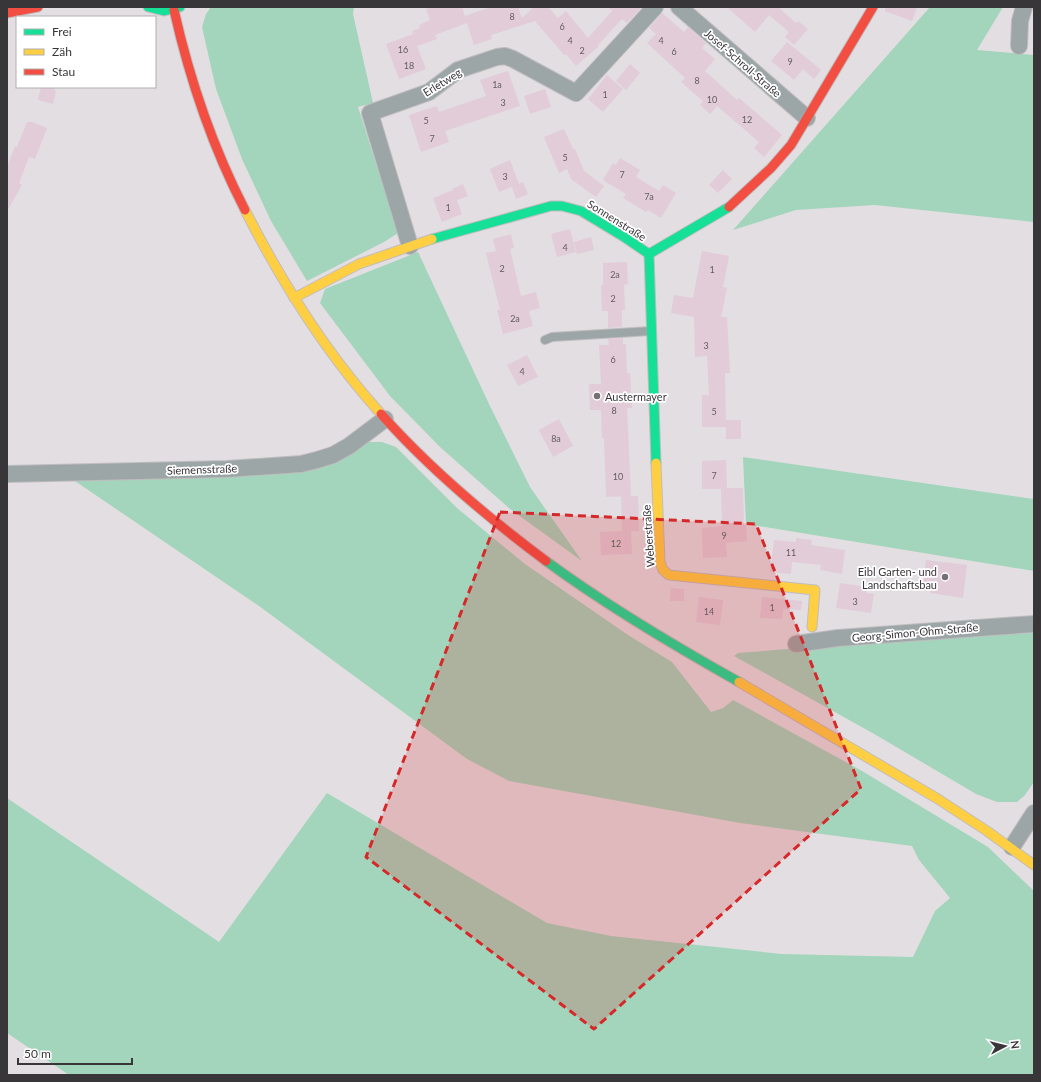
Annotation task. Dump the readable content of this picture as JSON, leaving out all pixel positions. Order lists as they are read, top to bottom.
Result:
{
  "streets": {
    "street": [
      "Josef-Schroll-Straße",
      "Erletweg",
      "Sonnenstraße",
      "Siemensstraße",
      "Weberstraße",
      "Georg-Simon-Ohm-Straße"
    ]
  },
  "crossings": [
    ["Josef-Schroll-Straße", "Sonnenstraße"],
    ["Erletweg", "Sonnenstraße"],
    ["Sonnenstraße", "Weberstraße"]
  ],
  "places": ["Austermayer", "Eibl Garten- und Landschaftsbau"],
  "house_numbers": [
    "8",
    "6",
    "4",
    "4",
    "16",
    "2",
    "6",
    "9",
    "18",
    "8",
    "1a",
    "1",
    "10",
    "3",
    "12",
    "5",
    "7",
    "5",
    "7",
    "3",
    "7a",
    "1",
    "4",
    "2",
    "1",
    "2a",
    "2",
    "2a",
    "3",
    "6",
    "4",
    "8",
    "5",
    "8a",
    "7",
    "10",
    "9",
    "12",
    "11",
    "3",
    "1",
    "14"
  ],
  "legend": ["Frei", "Zäh", "Stau"],
  "scale_bar": "50 m",
  "north": "right"
}
